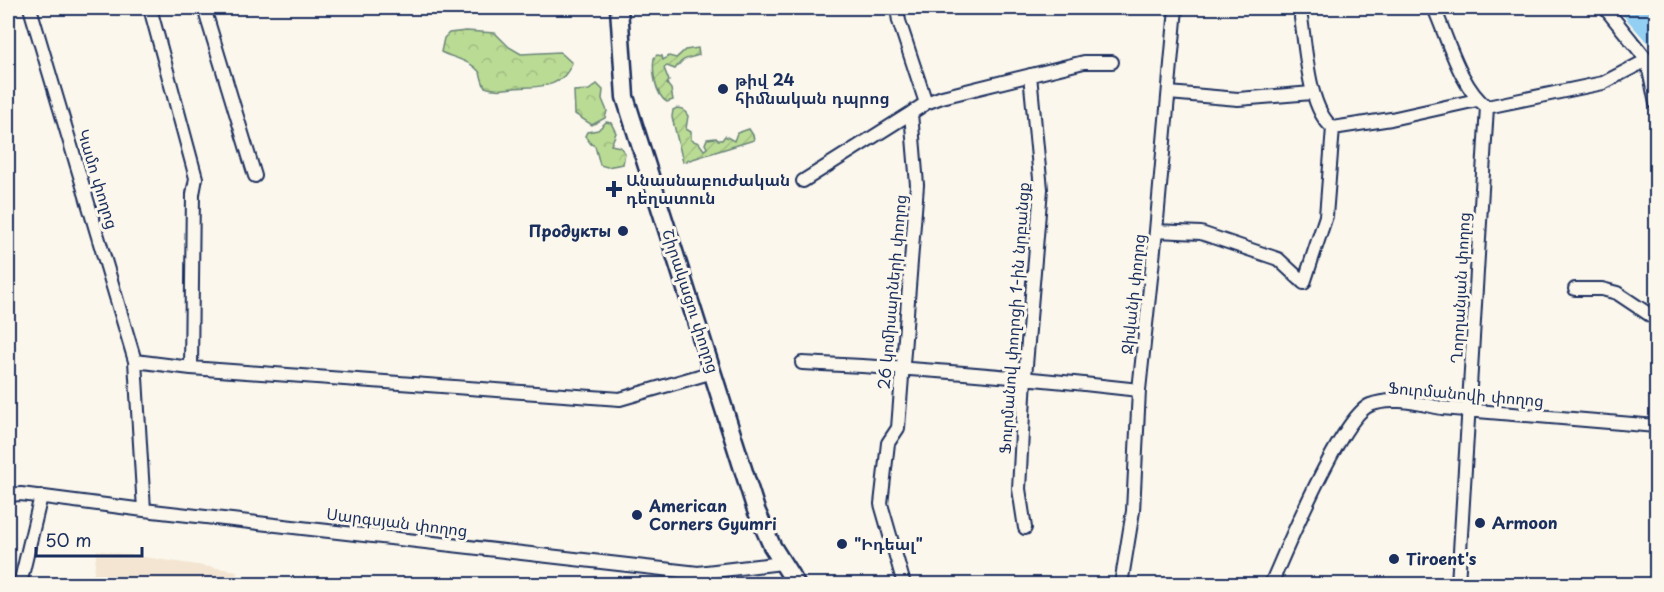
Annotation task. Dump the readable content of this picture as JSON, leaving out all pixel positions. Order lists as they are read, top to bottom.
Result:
{
  "streets": {
    "main road": ["Շիրակացու փողոց"],
    "street": [
      "Կամո փողոց",
      "Ղորղանյան փողոց",
      "26 կոմիսարների փողոց",
      "Ջիվանի փողոց",
      "Ֆուրմանով փողոցի 1-ին նրբանցք",
      "Ֆուրմանովի փողոց",
      "Սարգսյան փողոց"
    ]
  },
  "crossings": [
    ["Կամո փողոց", "Սարգսյան փողոց"],
    ["Ղորղանյան փողոց", "Ֆուրմանովի փողոց"],
    ["Շիրակացու փողոց", "Սարգսյան փողոց"]
  ],
  "places": {
    "other": [
      "թիվ 24 հիմնական դպրոց",
      "Продукты",
      "American Corners Gyumri",
      "Armoon",
      "\"Իդեալ\"",
      "Tiroent's"
    ],
    "health": ["Անասնաբուժական դեղատուն"]
  },
  "scale_bar": "50 m"
}
